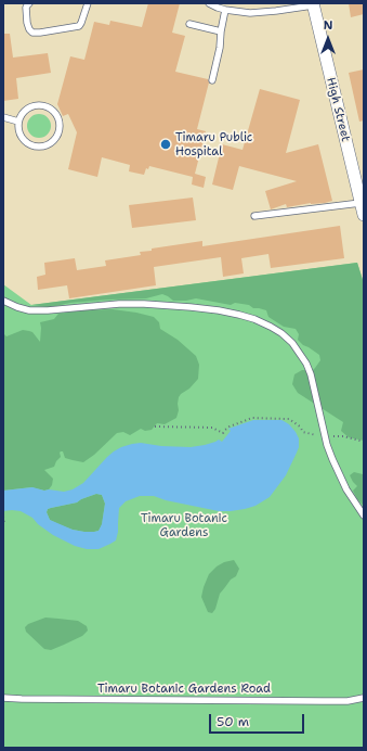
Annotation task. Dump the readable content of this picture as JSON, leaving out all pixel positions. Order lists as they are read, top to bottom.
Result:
{
  "streets": {
    "street": ["High Street"],
    "lane": ["Timaru Botanic Gardens Road"]
  },
  "parks": ["Timaru Botanic Gardens"],
  "places": ["Timaru Public Hospital"],
  "scale_bar": "50 m",
  "north": "top"
}
